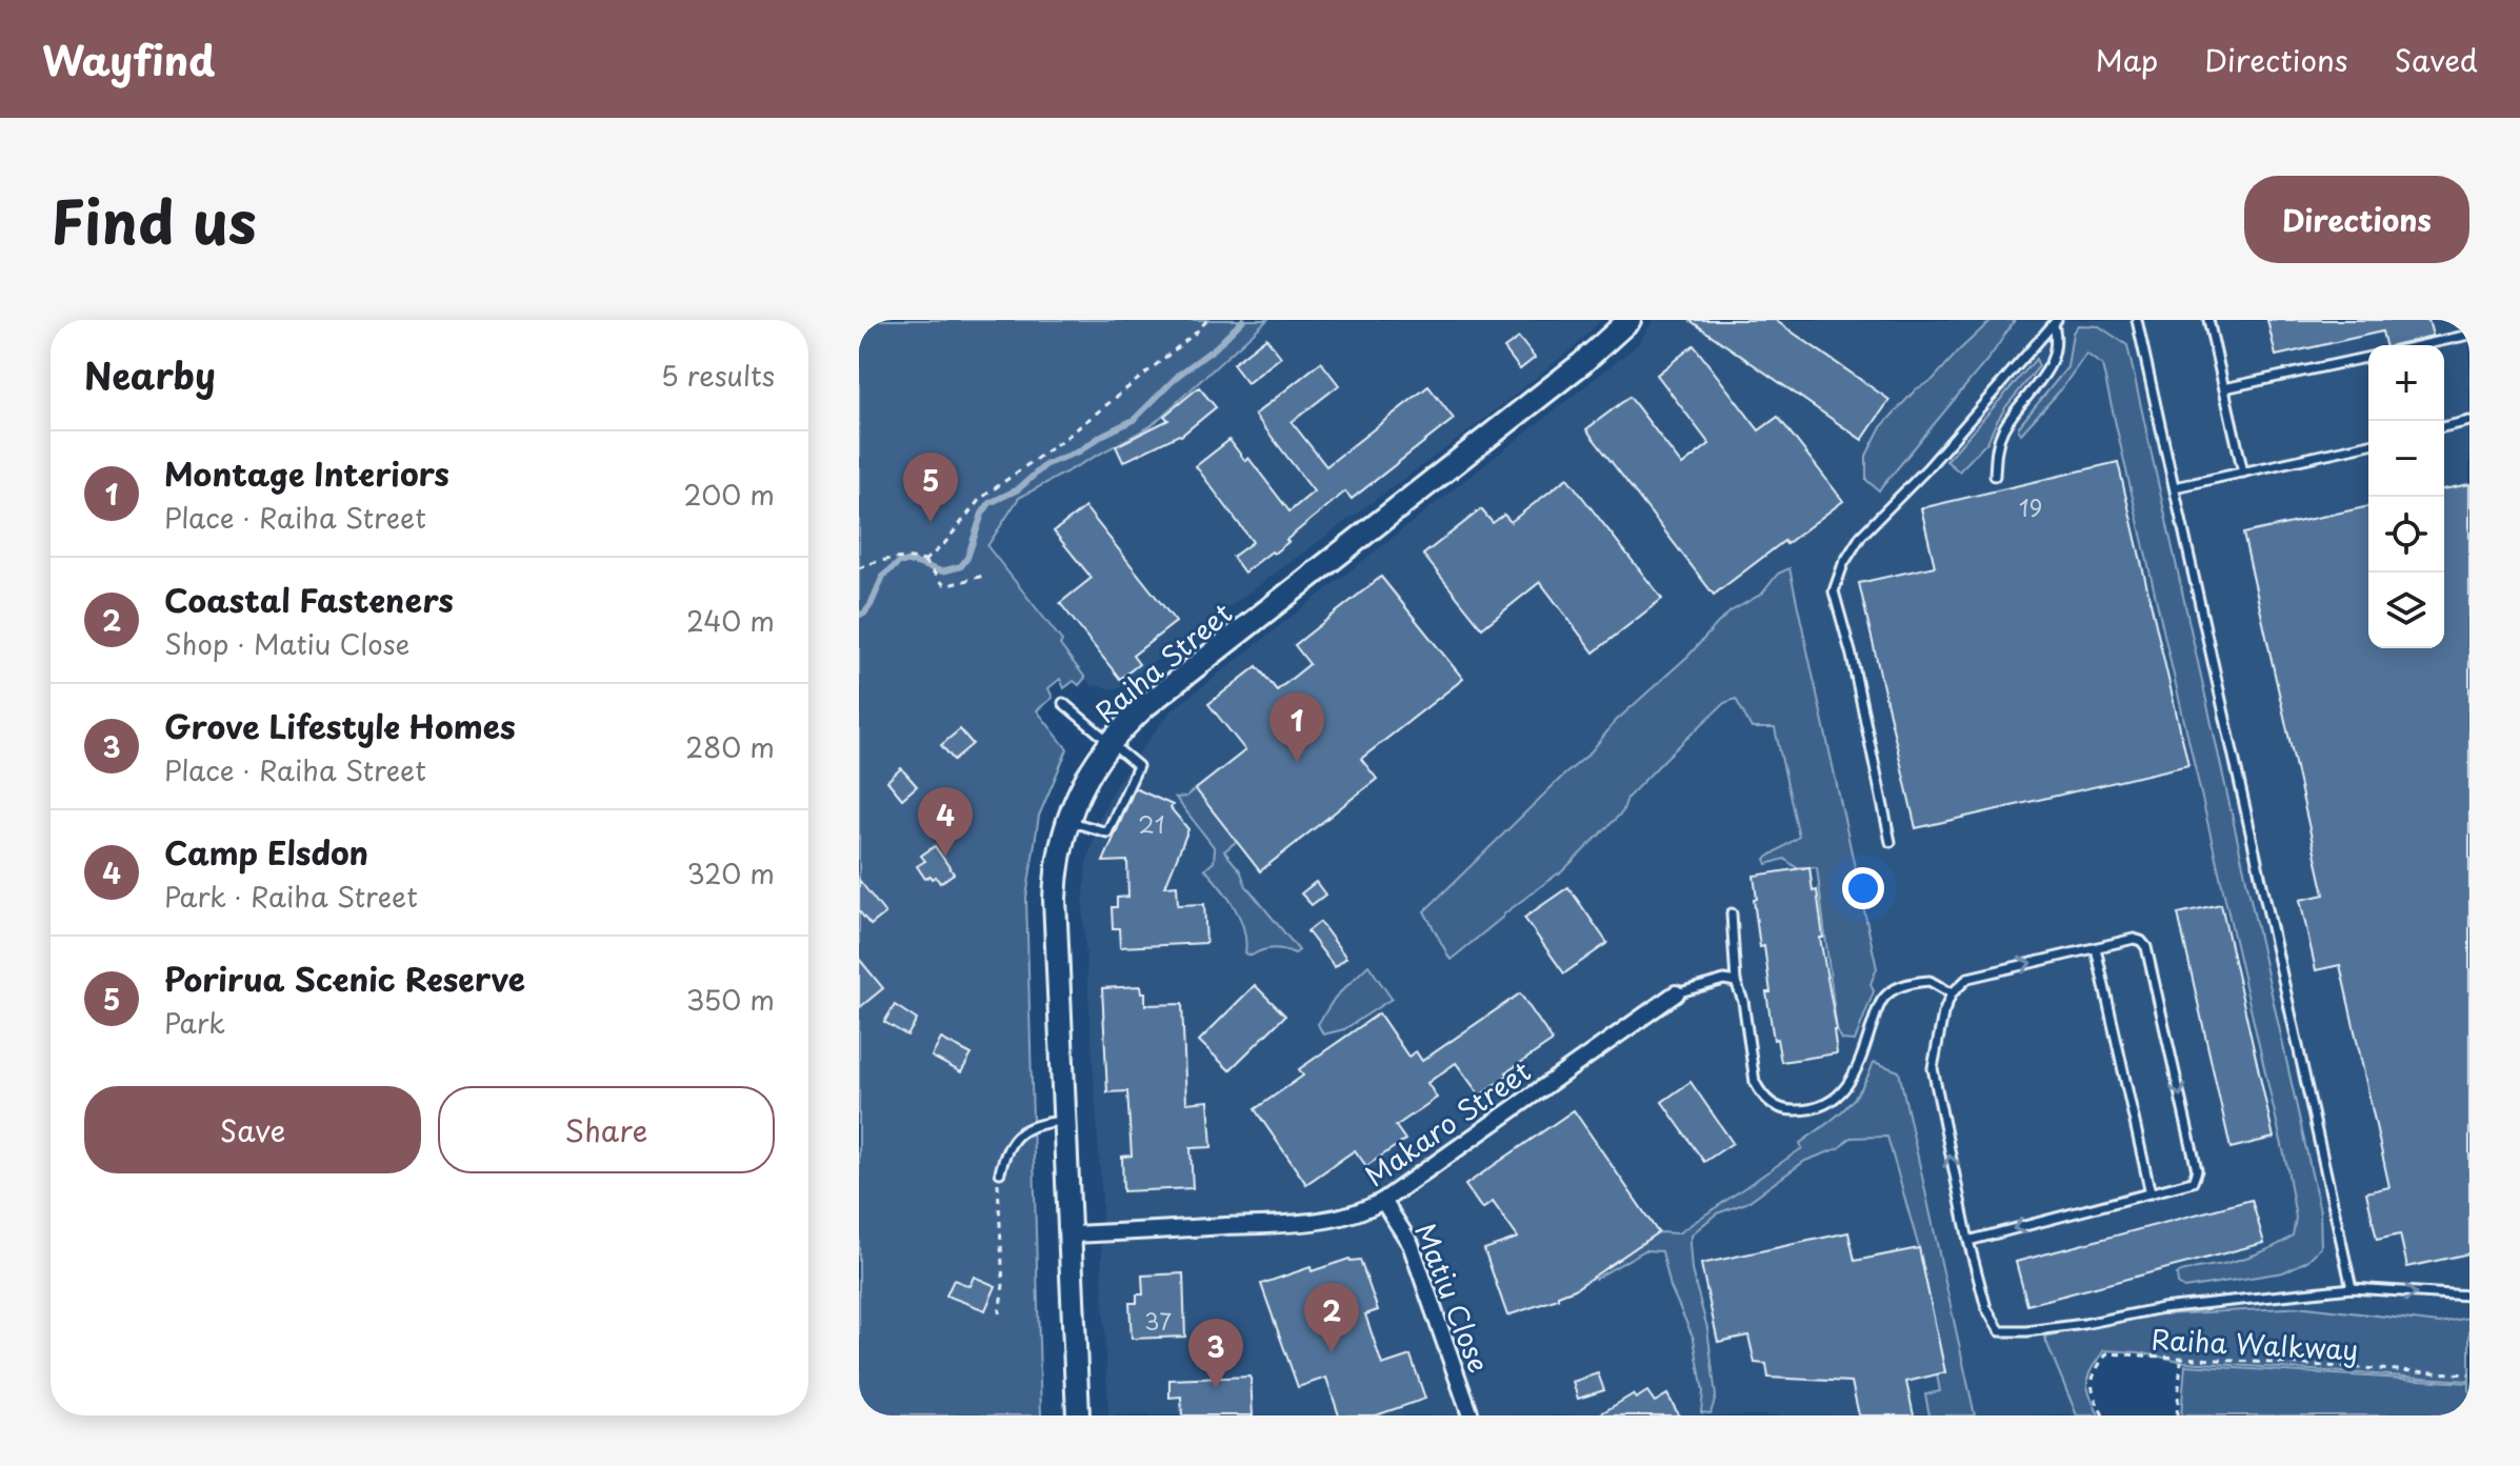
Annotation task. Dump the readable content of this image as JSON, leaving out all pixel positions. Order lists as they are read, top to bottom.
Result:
{
  "streets": {
    "main road": ["Raiha Street"],
    "street": ["Makaro Street", "Matiu Close"],
    "path": ["Raiha Walkway"]
  },
  "crossings": [
    ["Raiha Street", "Makaro Street"],
    ["Makaro Street", "Matiu Close"]
  ],
  "house_numbers": ["19", "21", "37"],
  "page": {
    "header": "Wayfind",
    "nav": ["Map", "Directions", "Saved"],
    "title": "Find us",
    "buttons": [
      "Directions",
      ["Save", "Share"]
    ],
    "heading": ["Nearby", "5 results"],
    "map_buttons": ["+", "−"],
    "list": [
      {
        "mark": "1",
        "name": "Montage Interiors",
        "note": "Place · Raiha Street",
        "value": "200 m"
      },
      {
        "mark": "2",
        "name": "Coastal Fasteners",
        "note": "Shop · Matiu Close",
        "value": "240 m"
      },
      {
        "mark": "3",
        "name": "Grove Lifestyle Homes",
        "note": "Place · Raiha Street",
        "value": "280 m"
      },
      {
        "mark": "4",
        "name": "Camp Elsdon",
        "note": "Park · Raiha Street",
        "value": "320 m"
      },
      {
        "mark": "5",
        "name": "Porirua Scenic Reserve",
        "note": "Park",
        "value": "350 m"
      }
    ],
    "pins": [
      "5",
      "1",
      "4",
      "2",
      "3"
    ]
  }
}
